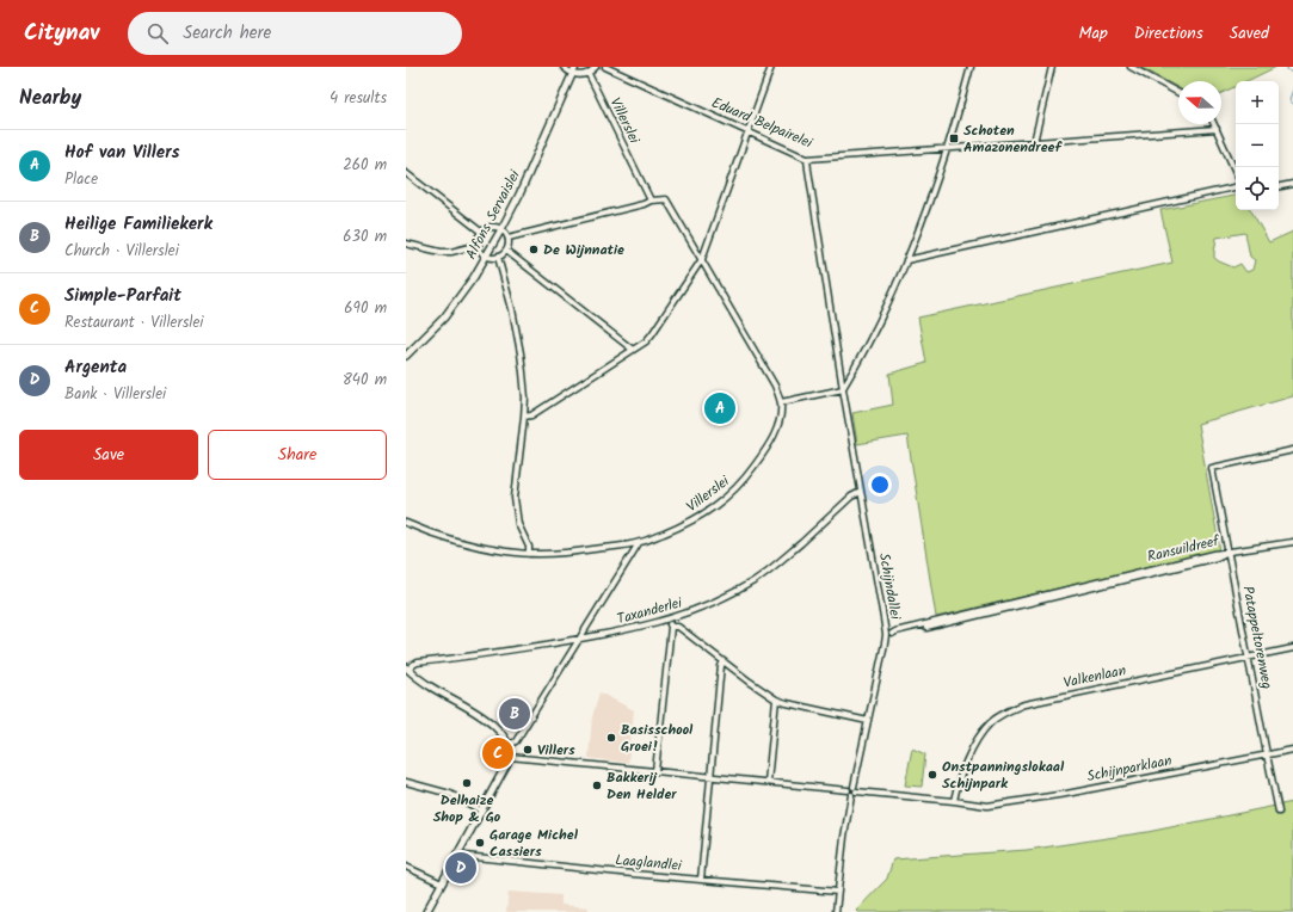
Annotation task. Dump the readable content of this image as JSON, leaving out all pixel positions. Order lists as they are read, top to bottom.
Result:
{
  "streets": {
    "street": [
      "Villerslei",
      "Eduard Belpairelei",
      "Alfons Servaislei",
      "Ransuildreef",
      "Schijndallei",
      "Taxanderlei",
      "Patappeltorenweg",
      "Valkenlaan",
      "Schijnparklaan",
      "Laaglandlei"
    ]
  },
  "crossings": [
    ["Eduard Belpairelei", "Schijndallei"],
    ["Ransuildreef", "Schijndallei"],
    ["Ransuildreef", "Patappeltorenweg"],
    ["Schijndallei", "Taxanderlei"],
    ["Schijndallei", "Schijnparklaan"],
    ["Schijndallei", "Laaglandlei"],
    ["Patappeltorenweg", "Valkenlaan"],
    ["Patappeltorenweg", "Schijnparklaan"],
    ["Valkenlaan", "Schijnparklaan"]
  ],
  "places": {
    "transit": ["Schoten Amazonendreef"],
    "other": [
      "De Wijnnatie",
      "Basisschool Groei!",
      "Villers",
      "Onstpanningslokaal Schijnpark",
      "Delhaize Shop & Go",
      "Bakkerij Den Helder",
      "Garage Michel Cassiers"
    ]
  },
  "north": "left",
  "page": {
    "header": "Citynav",
    "search": "Search here",
    "nav": ["Map", "Directions", "Saved"],
    "heading": ["Nearby", "4 results"],
    "map_buttons": ["+", "−"],
    "list": [
      {
        "mark": "A",
        "name": "Hof van Villers",
        "note": "Place",
        "value": "260 m"
      },
      {
        "mark": "B",
        "name": "Heilige Familiekerk",
        "note": "Church · Villerslei",
        "value": "630 m"
      },
      {
        "mark": "C",
        "name": "Simple-Parfait",
        "note": "Restaurant · Villerslei",
        "value": "690 m"
      },
      {
        "mark": "D",
        "name": "Argenta",
        "note": "Bank · Villerslei",
        "value": "840 m"
      }
    ],
    "pins": [
      "A",
      "B",
      "C",
      "D"
    ],
    "buttons": ["Save", "Share"]
  }
}
